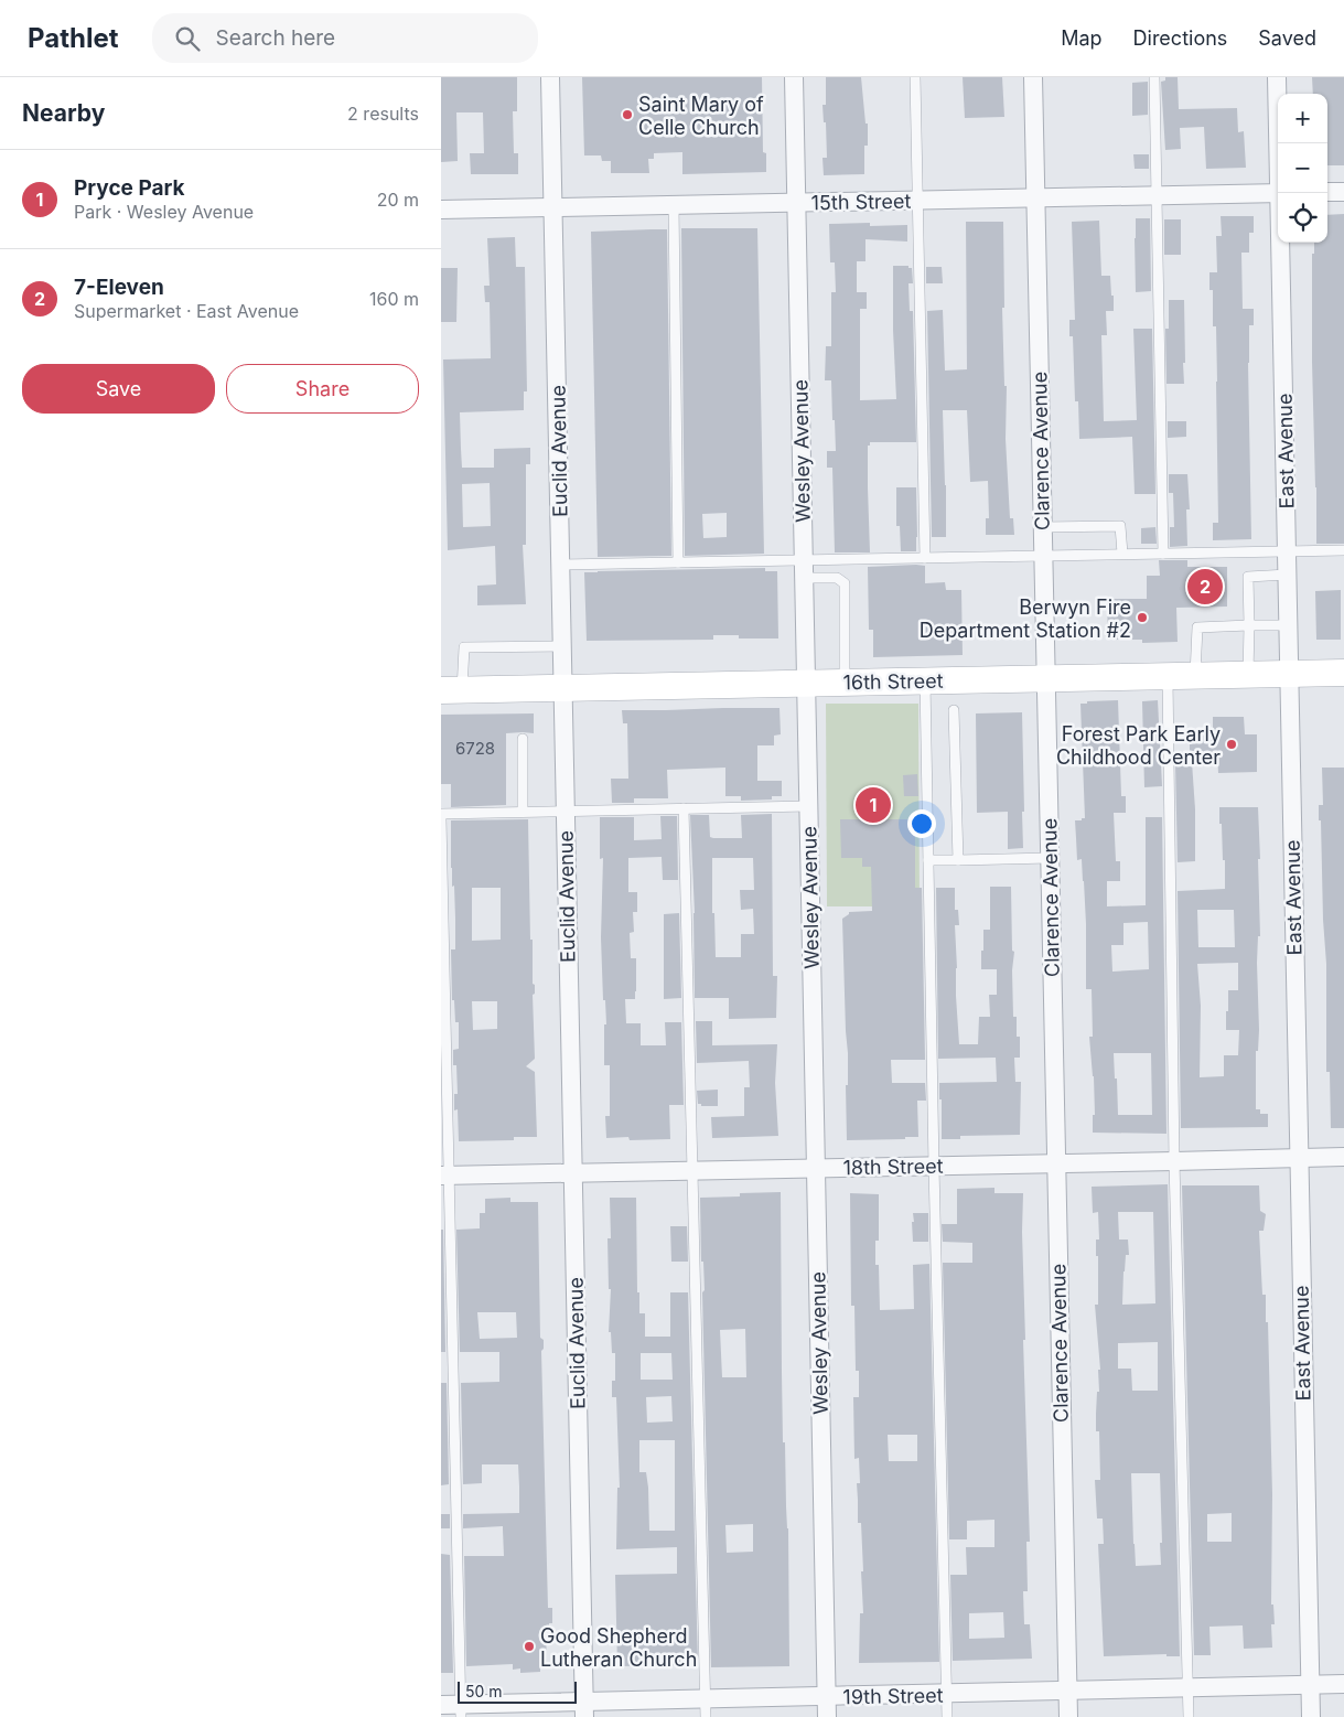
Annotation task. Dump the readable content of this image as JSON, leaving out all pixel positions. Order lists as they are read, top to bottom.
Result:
{
  "streets": {
    "street": [
      "15th Street",
      "Euclid Avenue",
      "Wesley Avenue",
      "Clarence Avenue",
      "East Avenue",
      "16th Street",
      "18th Street",
      "19th Street"
    ]
  },
  "crossings": [
    ["15th Street", "Euclid Avenue"],
    ["15th Street", "Wesley Avenue"],
    ["15th Street", "Clarence Avenue"],
    ["Euclid Avenue", "16th Street"],
    ["Euclid Avenue", "18th Street"],
    ["Euclid Avenue", "19th Street"],
    ["Wesley Avenue", "16th Street"],
    ["Wesley Avenue", "18th Street"],
    ["Wesley Avenue", "19th Street"],
    ["Clarence Avenue", "16th Street"],
    ["Clarence Avenue", "18th Street"],
    ["Clarence Avenue", "19th Street"],
    ["East Avenue", "16th Street"],
    ["East Avenue", "18th Street"],
    ["East Avenue", "19th Street"]
  ],
  "places": [
    "Saint Mary of Celle Church",
    "Berwyn Fire Department Station #2",
    "Forest Park Early Childhood Center",
    "Good Shepherd Lutheran Church"
  ],
  "house_numbers": ["6728"],
  "scale_bar": "50 m",
  "page": {
    "header": "Pathlet",
    "search": "Search here",
    "nav": ["Map", "Directions", "Saved"],
    "heading": ["Nearby", "2 results"],
    "map_buttons": ["+", "−"],
    "list": [
      {
        "mark": "1",
        "name": "Pryce Park",
        "note": "Park · Wesley Avenue",
        "value": "20 m"
      },
      {
        "mark": "2",
        "name": "7-Eleven",
        "note": "Supermarket · East Avenue",
        "value": "160 m"
      }
    ],
    "buttons": ["Save", "Share"],
    "pins": ["2", "1"],
    "scale": "50 m"
  }
}
